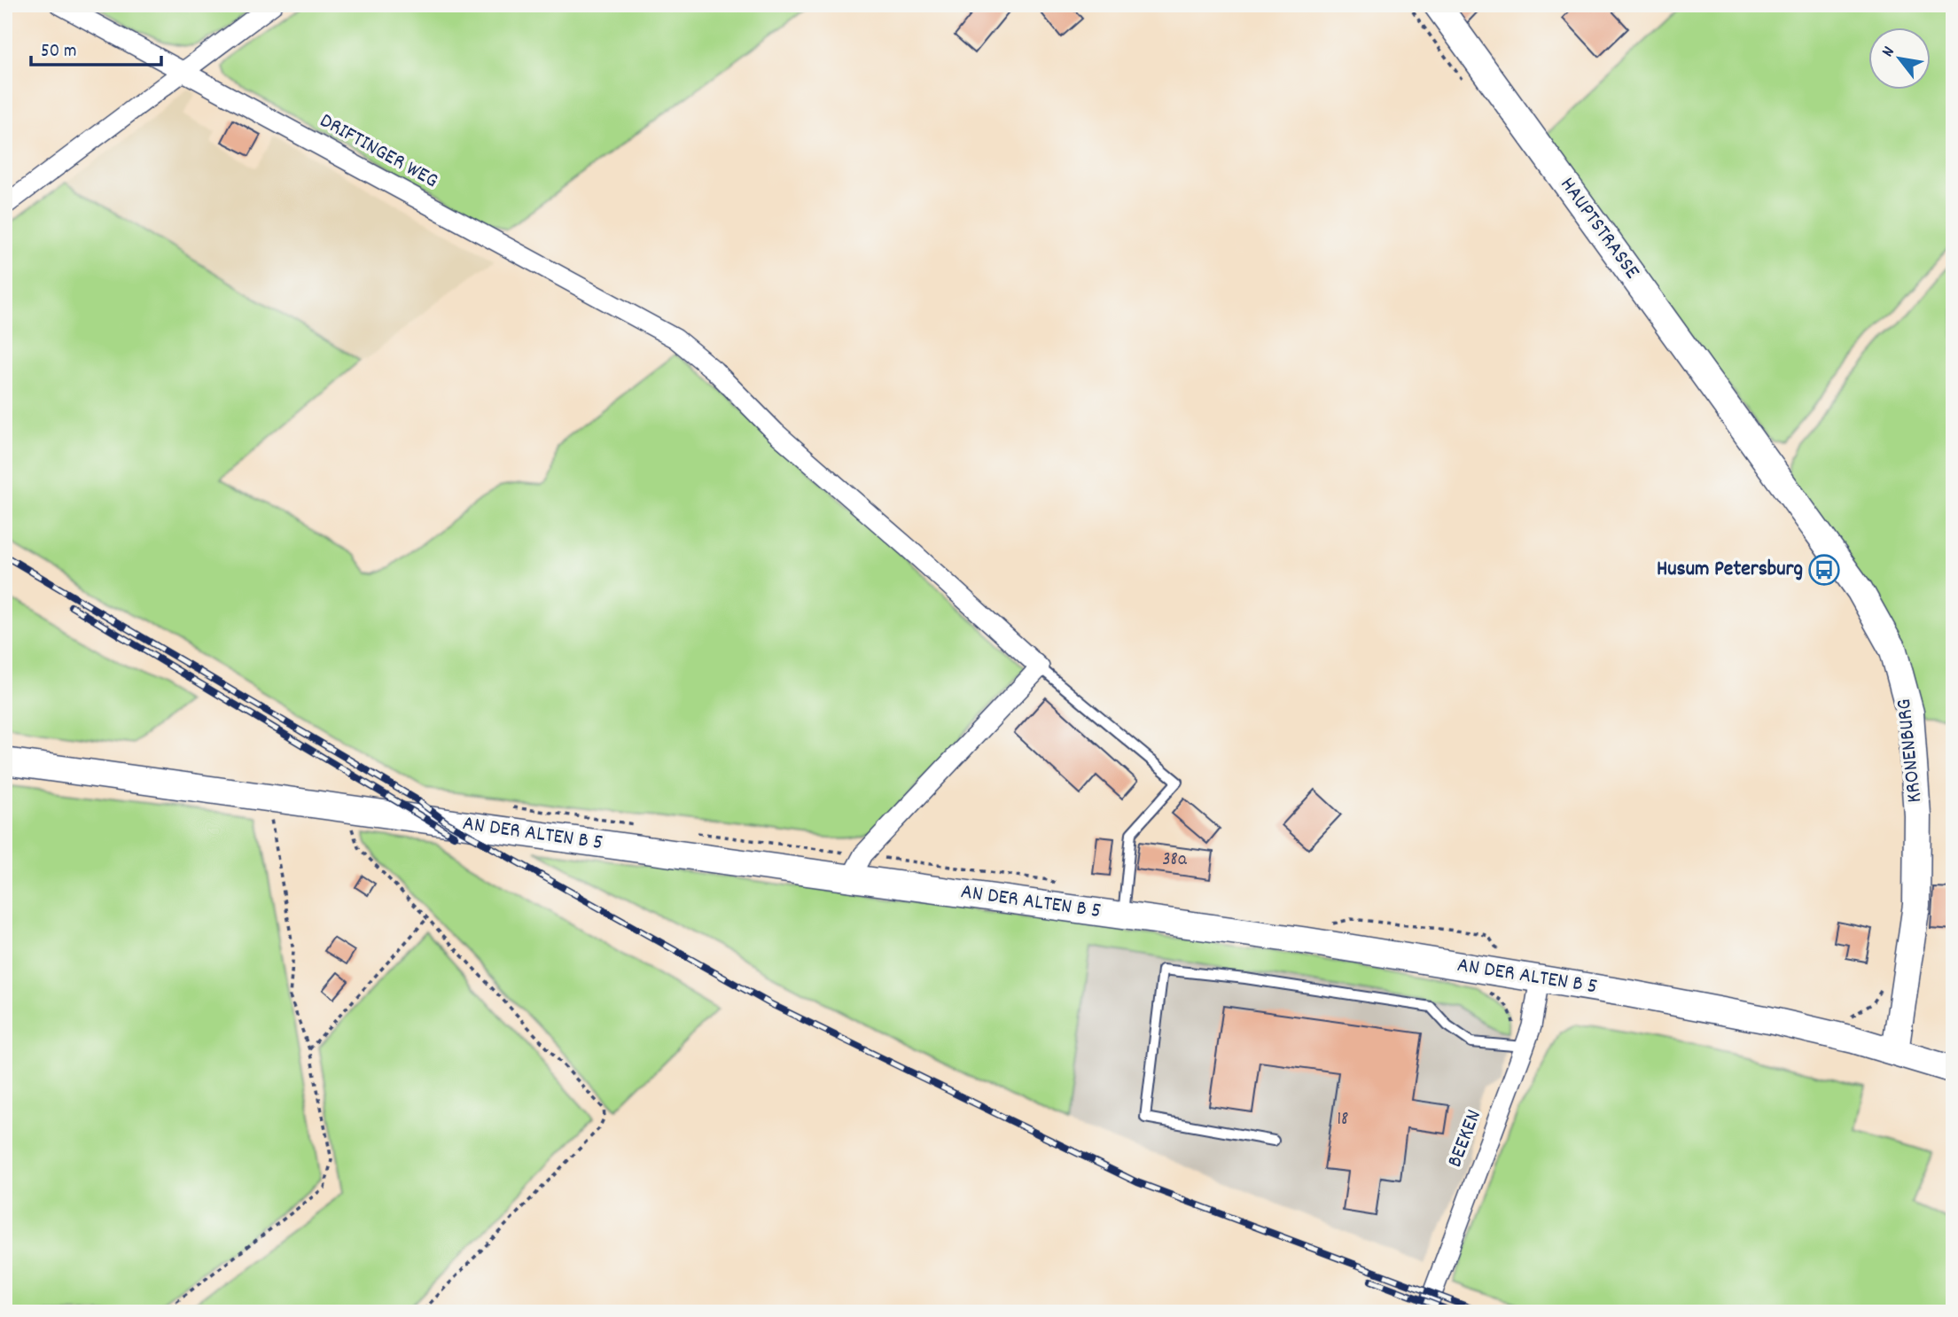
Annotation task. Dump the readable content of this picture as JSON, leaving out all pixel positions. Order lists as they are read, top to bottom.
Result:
{
  "streets": {
    "main road": ["HAUPTSTRASSE", "KRONENBURG", "AN DER ALTEN B 5"],
    "street": ["DRIFTINGER WEG", "BEEKEN"]
  },
  "crossings": [
    ["HAUPTSTRASSE", "KRONENBURG"],
    ["KRONENBURG", "AN DER ALTEN B 5"],
    ["AN DER ALTEN B 5", "BEEKEN"]
  ],
  "places": {
    "bus stop": ["Husum Petersburg"]
  },
  "house_numbers": ["38a", "18"],
  "scale_bar": "50 m",
  "north": "top left"
}
